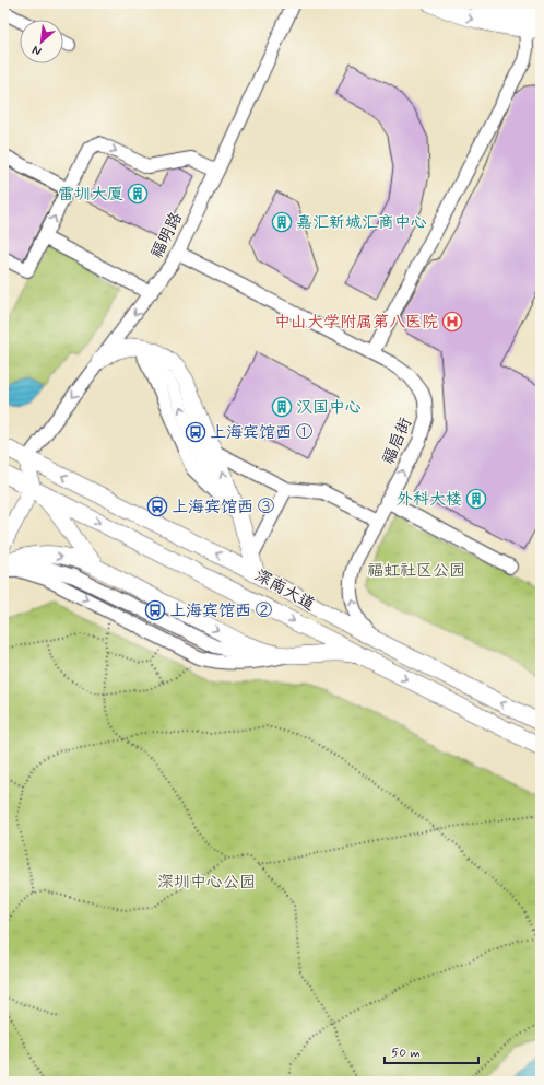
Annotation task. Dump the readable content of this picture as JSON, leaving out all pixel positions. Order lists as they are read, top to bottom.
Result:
{
  "streets": {
    "main road": ["深南大道"],
    "street": ["福明路", "福启街"]
  },
  "crossings": [
    ["福明路", "福启街"],
    ["福明路", "深南大道"],
    ["福启街", "深南大道"]
  ],
  "one_way": ["福明路", "福启街"],
  "parks": ["福虹社区公园", "深圳中心公园"],
  "places": {
    "building": [
      "雷圳大厦",
      "嘉汇新城汇商中心",
      "汉国中心",
      "外科大楼"
    ],
    "hospital": ["中山大学附属第八医院"],
    "bus stop": ["上海宾馆西 ①", "上海宾馆西 ③", "上海宾馆西 ②"]
  },
  "scale_bar": "50 m",
  "north": "bottom left"
}
